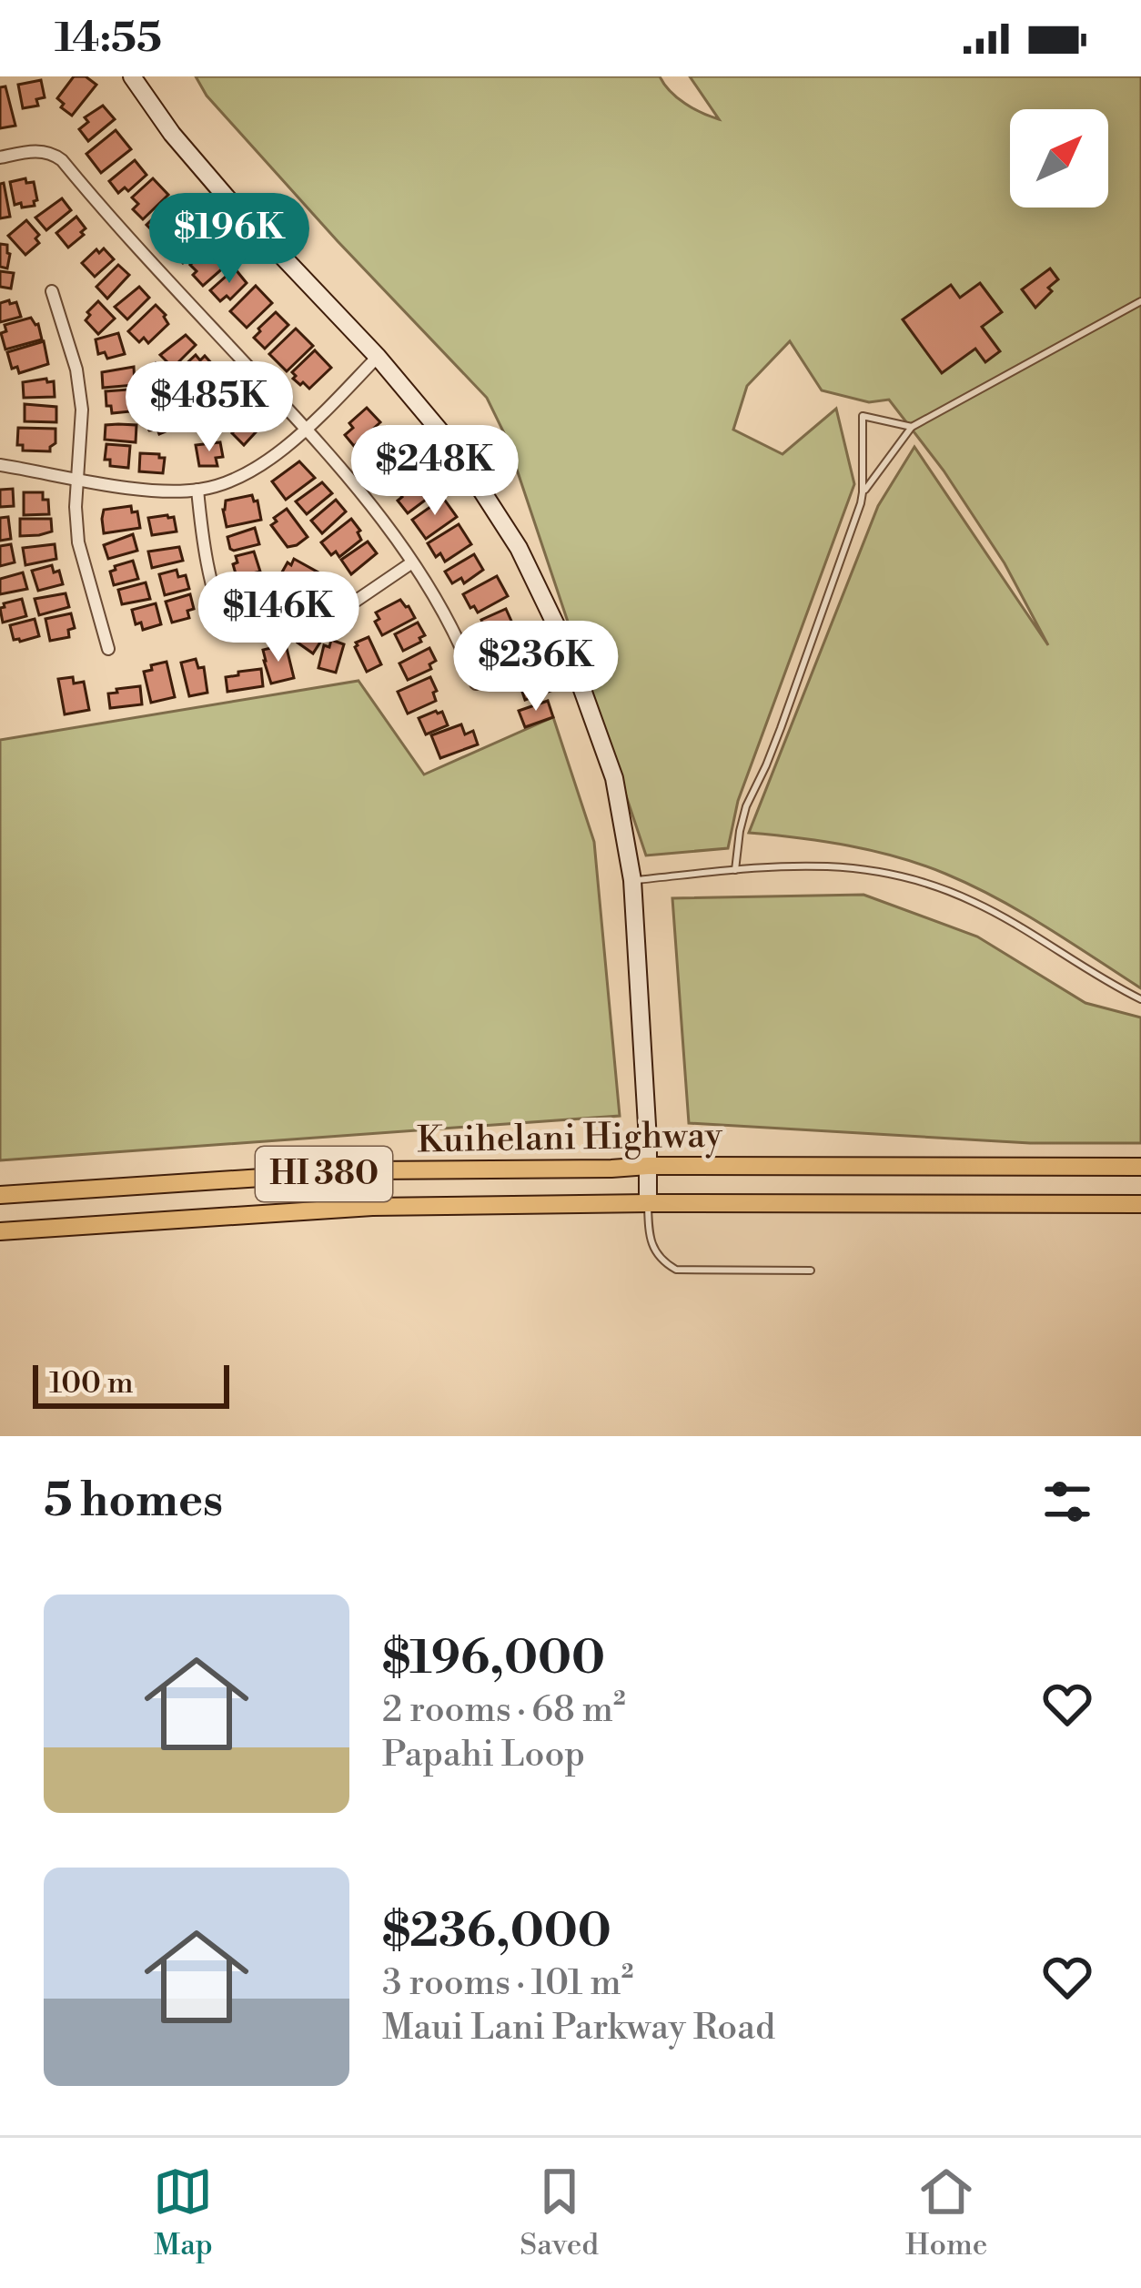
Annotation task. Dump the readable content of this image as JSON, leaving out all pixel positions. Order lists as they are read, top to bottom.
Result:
{
  "streets": {
    "main road": ["Kuihelani Highway", "HI 380"]
  },
  "scale_bar": "100 m",
  "north": "top right",
  "page": {
    "status": "14:55",
    "price": [
      "$196K",
      "$485K",
      "$248K",
      "$146K",
      "$236K"
    ],
    "scale": "100 m",
    "heading": "5 homes",
    "list": [
      {
        "name": "$196,000",
        "note": "2 rooms · 68 m² · Papahi Loop"
      },
      {
        "name": "$236,000",
        "note": "3 rooms · 101 m² · Maui Lani Parkway Road"
      }
    ],
    "tabs": ["Map", "Saved", "Home"]
  }
}
